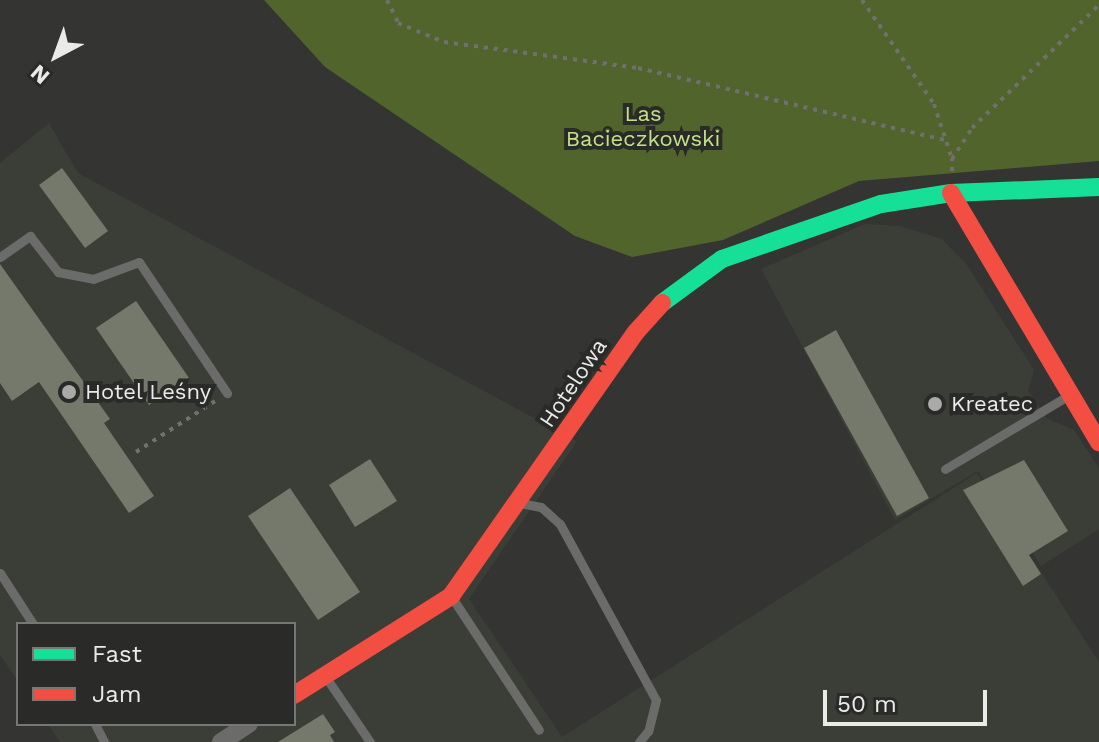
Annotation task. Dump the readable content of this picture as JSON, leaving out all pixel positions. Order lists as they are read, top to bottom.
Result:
{
  "streets": {
    "street": ["Hotelowa"]
  },
  "parks": ["Las Bacieczkowski"],
  "places": ["Hotel Leśny", "Kreatec"],
  "legend": ["Fast", "Jam"],
  "scale_bar": "50 m",
  "north": "bottom left"
}
